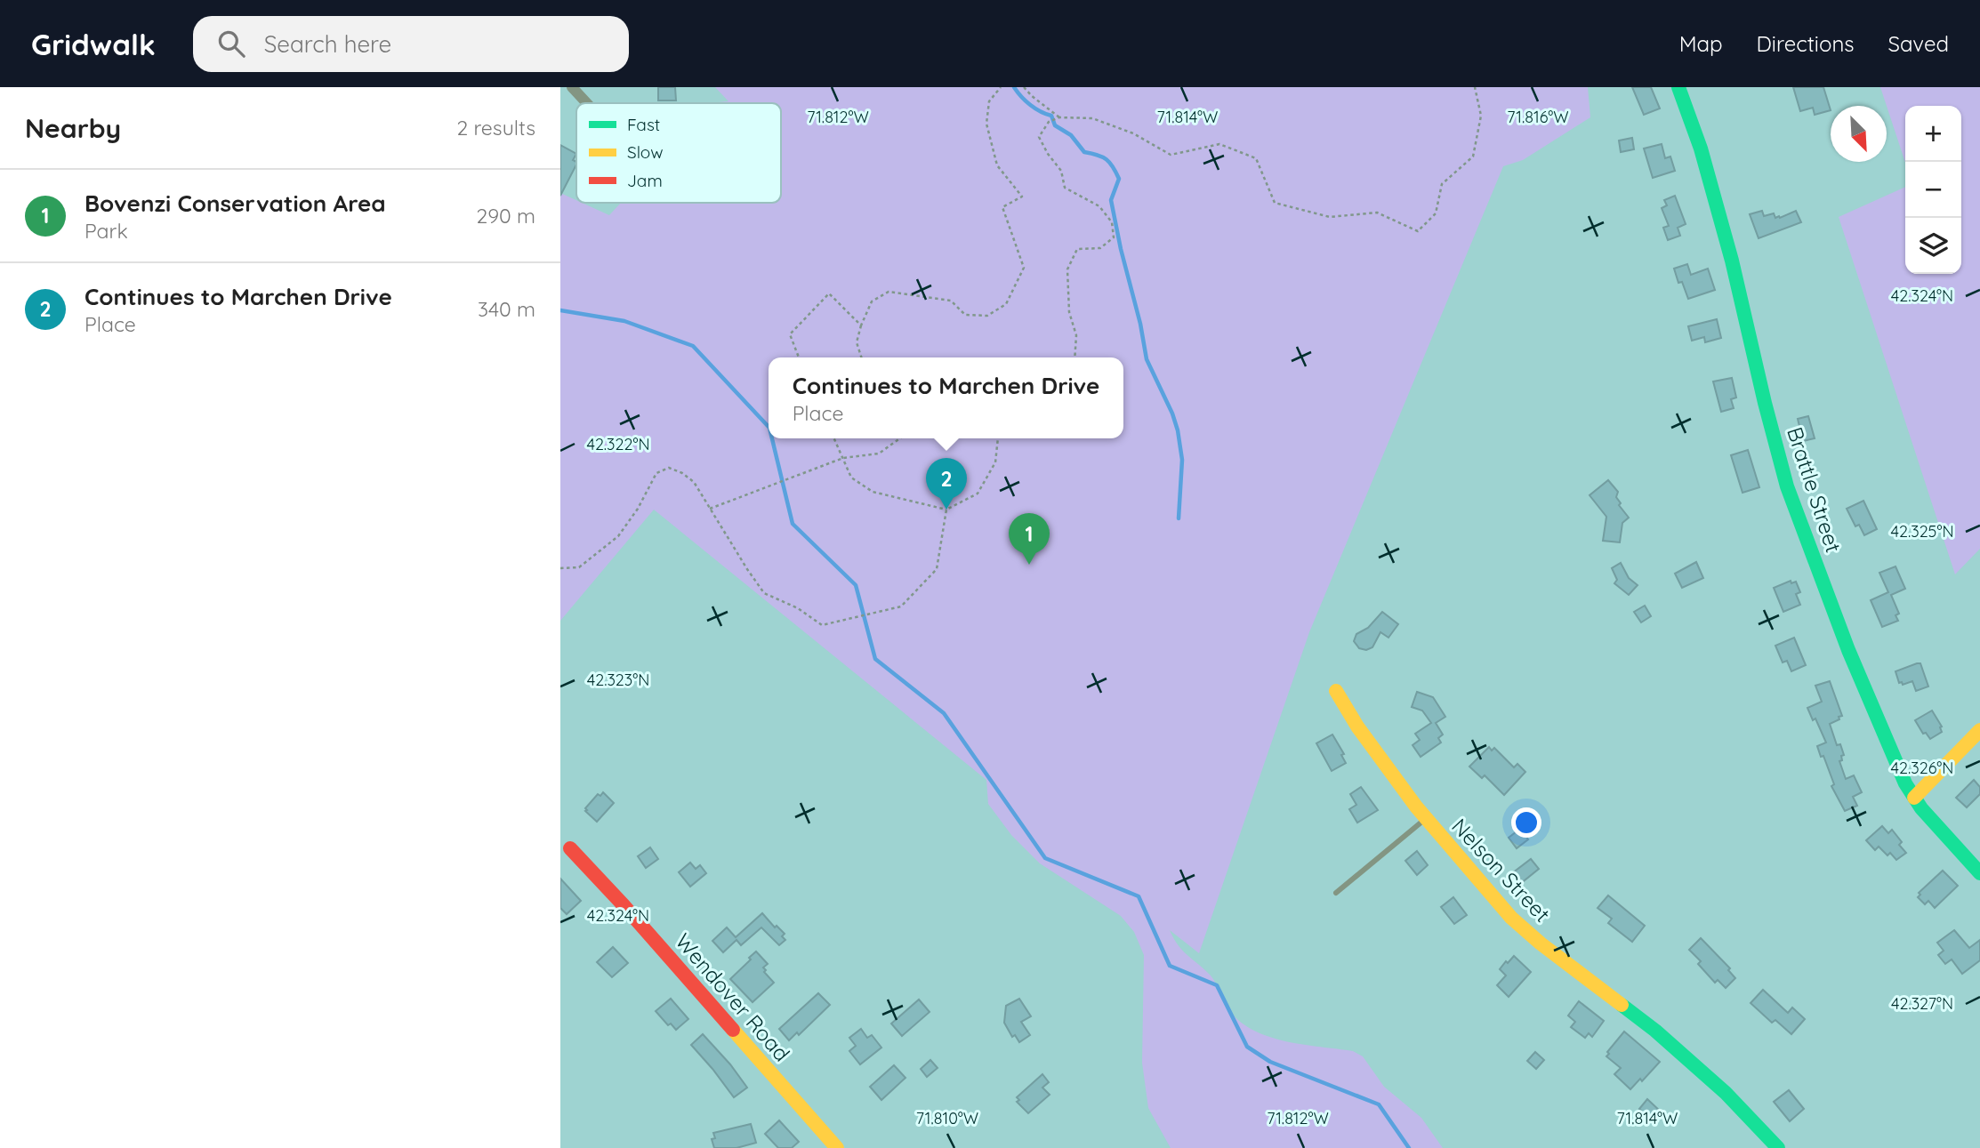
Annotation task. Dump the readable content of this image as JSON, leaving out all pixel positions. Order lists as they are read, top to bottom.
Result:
{
  "streets": {
    "street": ["Brattle Street", "Nelson Street", "Wendover Road"]
  },
  "legend": ["Fast", "Slow", "Jam"],
  "north": "bottom right",
  "page": {
    "header": "Gridwalk",
    "search": "Search here",
    "nav": ["Map", "Directions", "Saved"],
    "heading": ["Nearby", "2 results"],
    "map_buttons": ["+", "−"],
    "list": [
      {
        "mark": "1",
        "name": "Bovenzi Conservation Area",
        "note": "Park",
        "value": "290 m"
      },
      {
        "mark": "2",
        "name": "Continues to Marchen Drive",
        "note": "Place",
        "value": "340 m"
      }
    ],
    "popup": ["Continues to Marchen Drive", "Place"],
    "pins": ["2", "1"]
  },
  "coordinates": [
    "71.812°W",
    "71.814°W",
    "71.816°W",
    "42.324°N",
    "42.322°N",
    "42.325°N",
    "42.323°N",
    "42.326°N",
    "42.327°N",
    "71.810°W"
  ]
}
